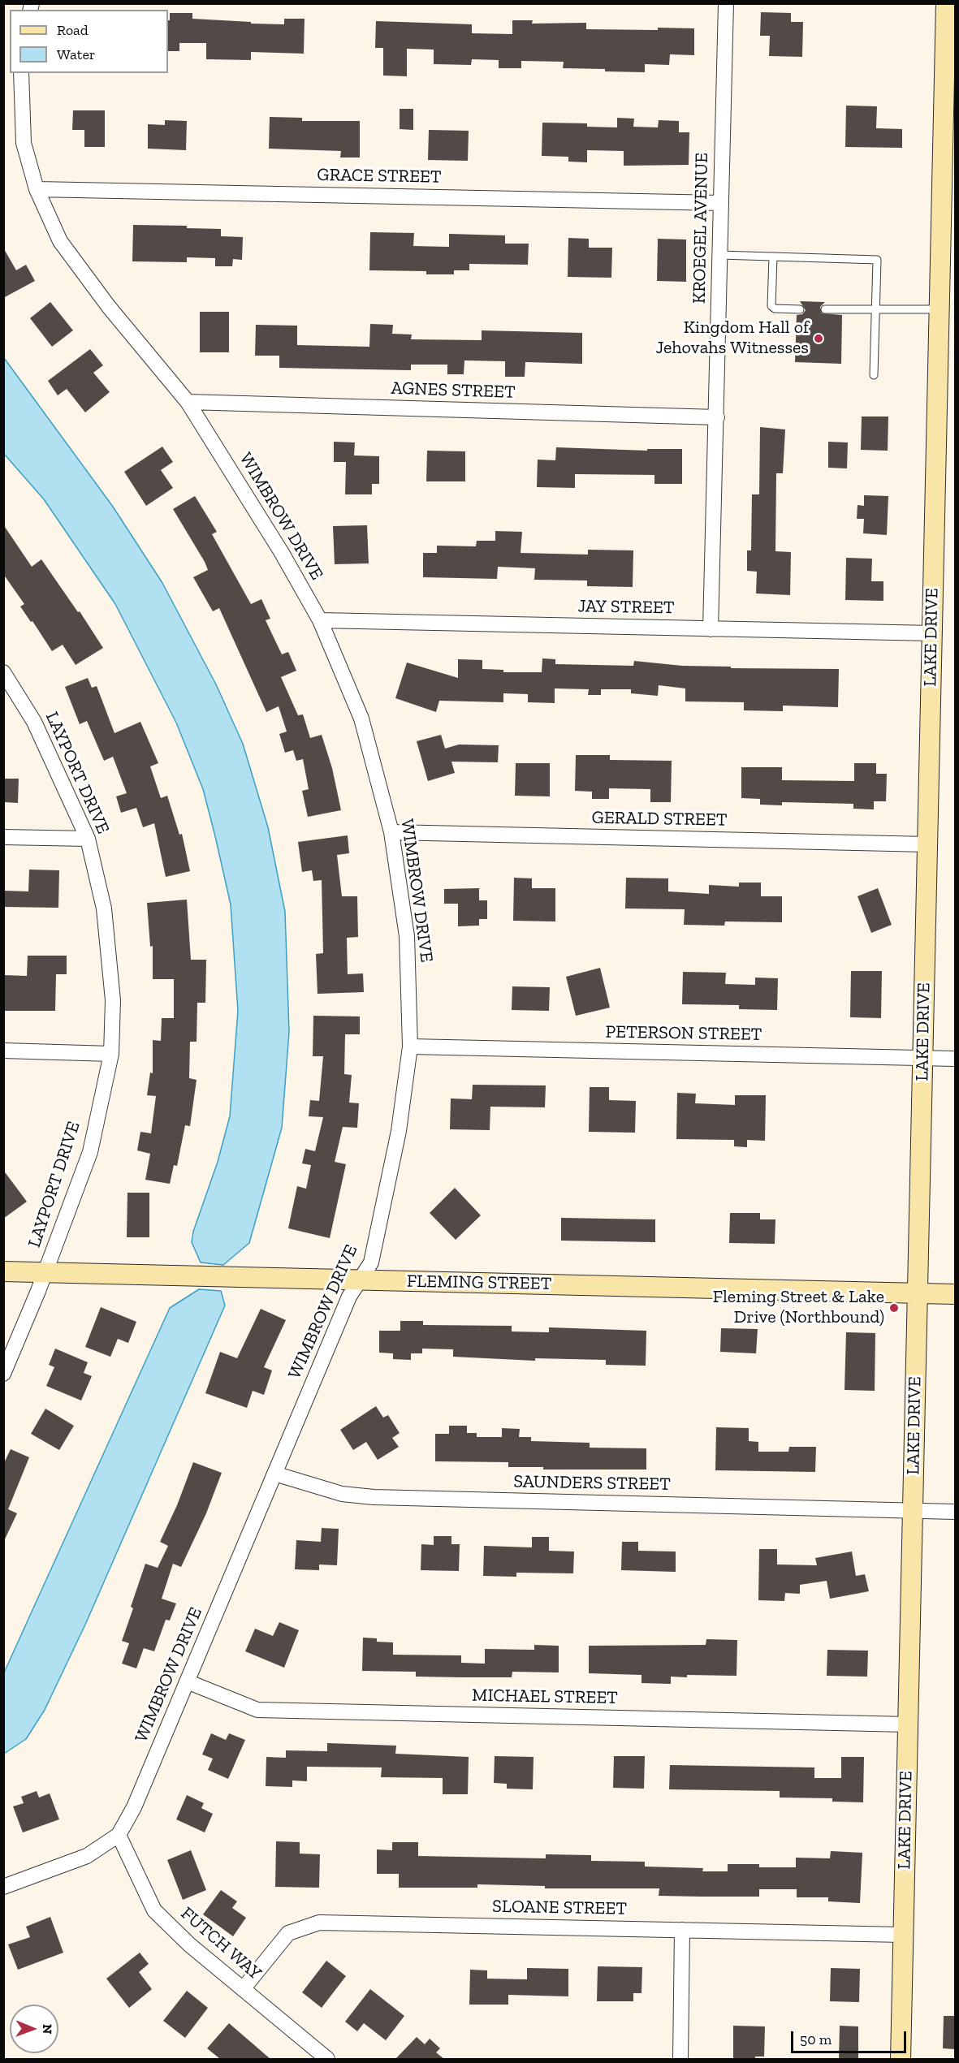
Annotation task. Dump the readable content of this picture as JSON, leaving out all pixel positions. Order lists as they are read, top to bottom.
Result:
{
  "streets": {
    "street": [
      "GRACE STREET",
      "KROEGEL AVENUE",
      "AGNES STREET",
      "WIMBROW DRIVE",
      "JAY STREET",
      "LAKE DRIVE",
      "LAYPORT DRIVE",
      "GERALD STREET",
      "PETERSON STREET",
      "FLEMING STREET",
      "SAUNDERS STREET",
      "MICHAEL STREET",
      "SLOANE STREET",
      "FUTCH WAY"
    ]
  },
  "crossings": [
    ["GRACE STREET", "KROEGEL AVENUE"],
    ["GRACE STREET", "WIMBROW DRIVE"],
    ["KROEGEL AVENUE", "AGNES STREET"],
    ["KROEGEL AVENUE", "JAY STREET"],
    ["AGNES STREET", "WIMBROW DRIVE"],
    ["WIMBROW DRIVE", "JAY STREET"],
    ["WIMBROW DRIVE", "GERALD STREET"],
    ["WIMBROW DRIVE", "PETERSON STREET"],
    ["WIMBROW DRIVE", "FLEMING STREET"],
    ["WIMBROW DRIVE", "SAUNDERS STREET"],
    ["WIMBROW DRIVE", "MICHAEL STREET"],
    ["WIMBROW DRIVE", "FUTCH WAY"],
    ["JAY STREET", "LAKE DRIVE"],
    ["LAKE DRIVE", "GERALD STREET"],
    ["LAKE DRIVE", "PETERSON STREET"],
    ["LAKE DRIVE", "FLEMING STREET"],
    ["LAKE DRIVE", "SAUNDERS STREET"],
    ["LAKE DRIVE", "MICHAEL STREET"],
    ["LAKE DRIVE", "SLOANE STREET"],
    ["LAYPORT DRIVE", "FLEMING STREET"],
    ["SLOANE STREET", "FUTCH WAY"]
  ],
  "places": ["Kingdom Hall of Jehovahs Witnesses", "Fleming Street & Lake Drive (Northbound)"],
  "legend": ["Road", "Water"],
  "scale_bar": "50 m",
  "north": "right"
}
